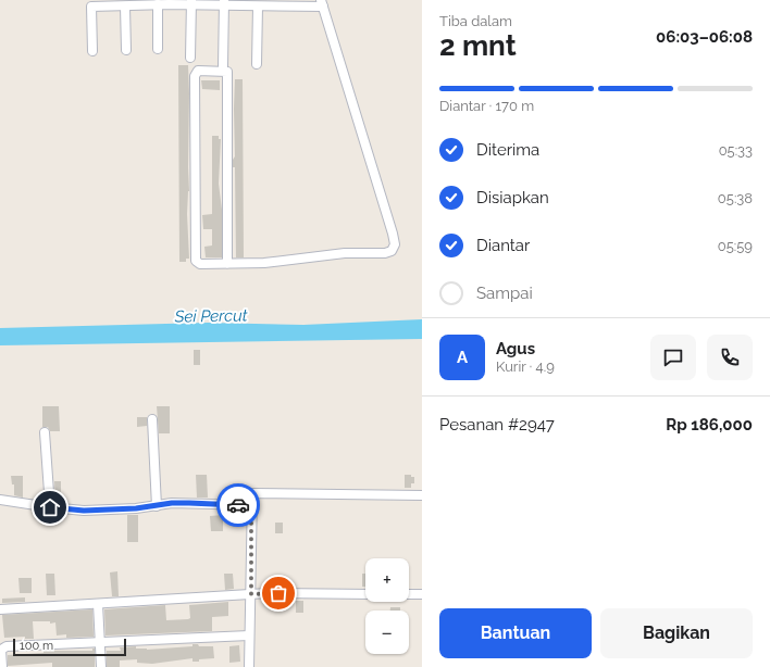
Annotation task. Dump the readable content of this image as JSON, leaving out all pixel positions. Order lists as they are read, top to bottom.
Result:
{
  "water": ["Sei Percut"],
  "scale_bar": "100 m",
  "page": {
    "heading": ["2 mnt", "Tiba dalam", "06:03–06:08"],
    "panel": [
      "Agus",
      "Kurir · 4.9",
      "Pesanan #2947",
      "Rp 186,000"
    ],
    "bar": "Diantar · 170 m",
    "list": [
      ["Diterima", "05:33"],
      ["Disiapkan", "05:38"],
      ["Diantar", "05:59"],
      "Sampai"
    ],
    "round": "A",
    "map_buttons": ["+", "−"],
    "buttons": ["Bantuan", "Bagikan"],
    "scale": "100 m"
  }
}
